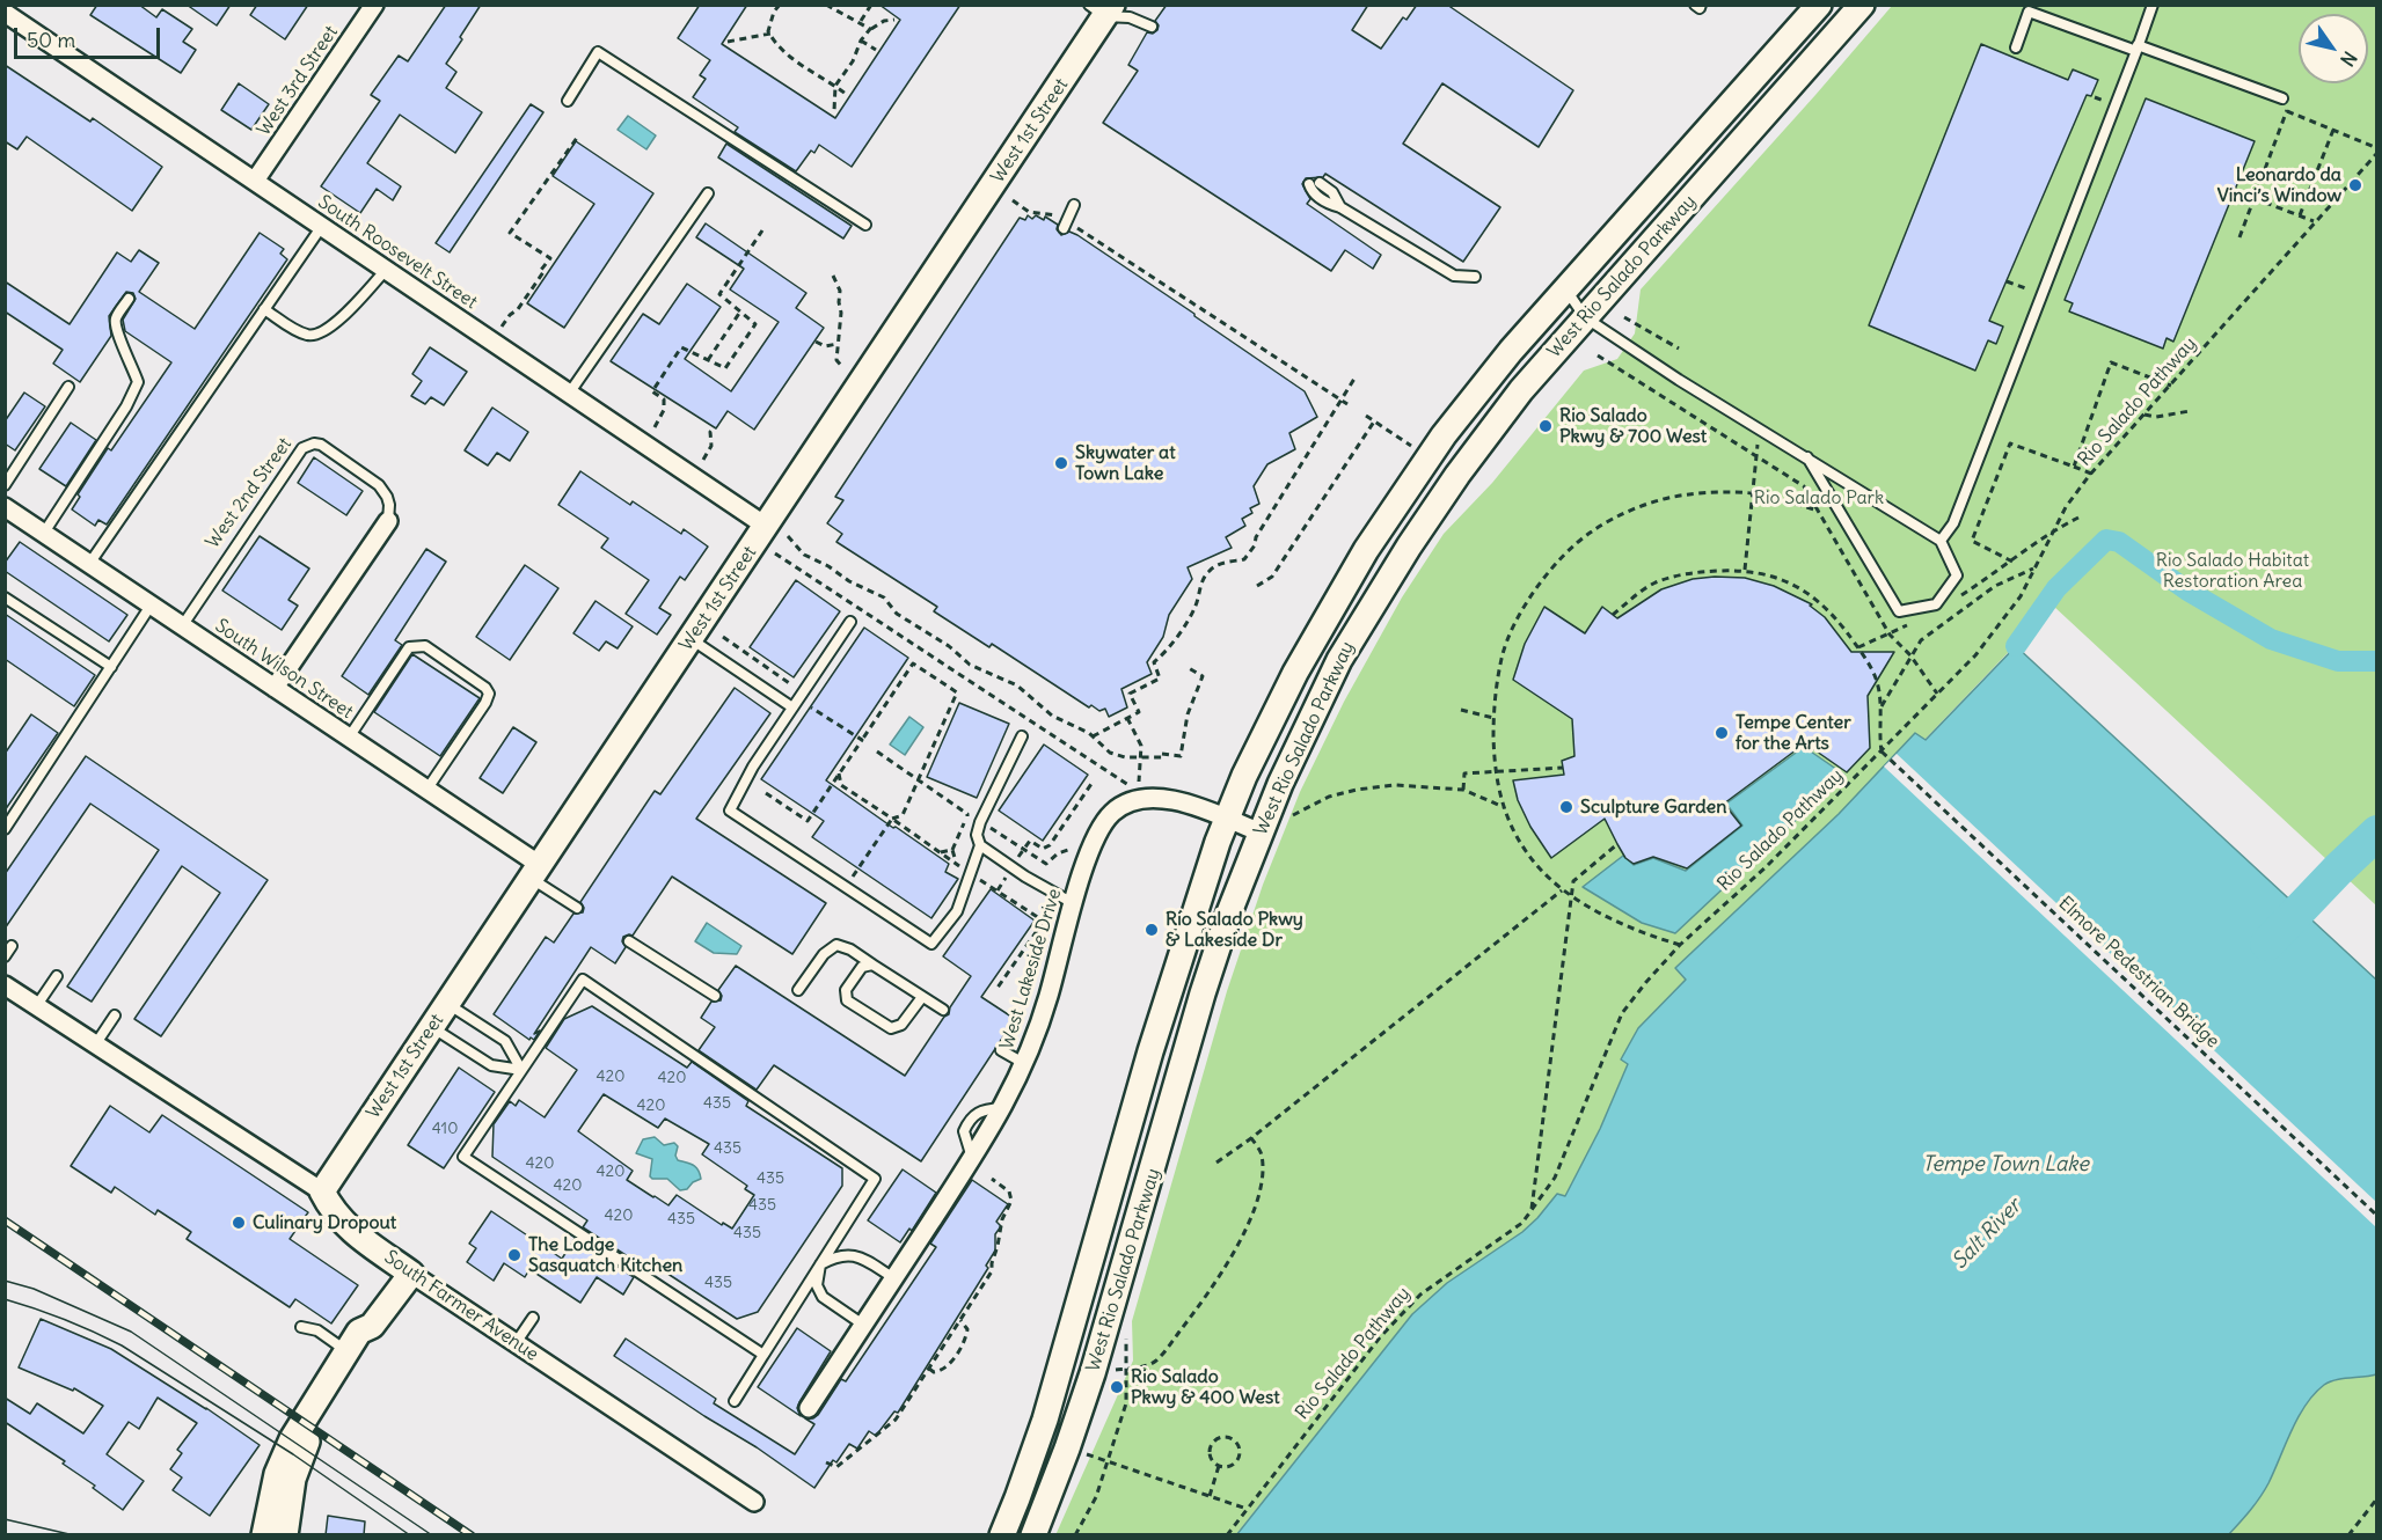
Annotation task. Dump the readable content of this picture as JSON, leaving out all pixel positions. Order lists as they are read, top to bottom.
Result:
{
  "streets": {
    "main road": ["West 1st Street", "West Rio Salado Parkway", "South Farmer Avenue"],
    "street": [
      "West 3rd Street",
      "South Roosevelt Street",
      "West 2nd Street",
      "South Wilson Street",
      "West Lakeside Drive"
    ],
    "path": ["Rio Salado Pathway", "Elmore Pedestrian Bridge"]
  },
  "crossings": [
    ["West 3rd Street", "South Roosevelt Street"],
    ["West 1st Street", "South Roosevelt Street"],
    ["West 1st Street", "South Wilson Street"],
    ["West 1st Street", "South Farmer Avenue"],
    ["West Rio Salado Parkway", "West Lakeside Drive"],
    ["Rio Salado Pathway", "Elmore Pedestrian Bridge"],
    ["West 2nd Street", "South Wilson Street"]
  ],
  "water": ["Tempe Town Lake", "Salt River"],
  "parks": ["Rio Salado Park", "Rio Salado Habitat Restoration Area"],
  "places": [
    "Leonardo da Vinci’s Window",
    "Rio Salado Pkwy & 700 West",
    "Skywater at Town Lake",
    "Tempe Center for the Arts",
    "Sculpture Garden",
    "Rio Salado Pkwy & Lakeside Dr",
    "Culinary Dropout",
    "The Lodge Sasquatch Kitchen",
    "Rio Salado Pkwy & 400 West"
  ],
  "house_numbers": [
    "420",
    "420",
    "435",
    "420",
    "410",
    "435",
    "420",
    "420",
    "435",
    "420",
    "435",
    "420",
    "435",
    "435",
    "435"
  ],
  "scale_bar": "50 m",
  "north": "bottom right"
}
